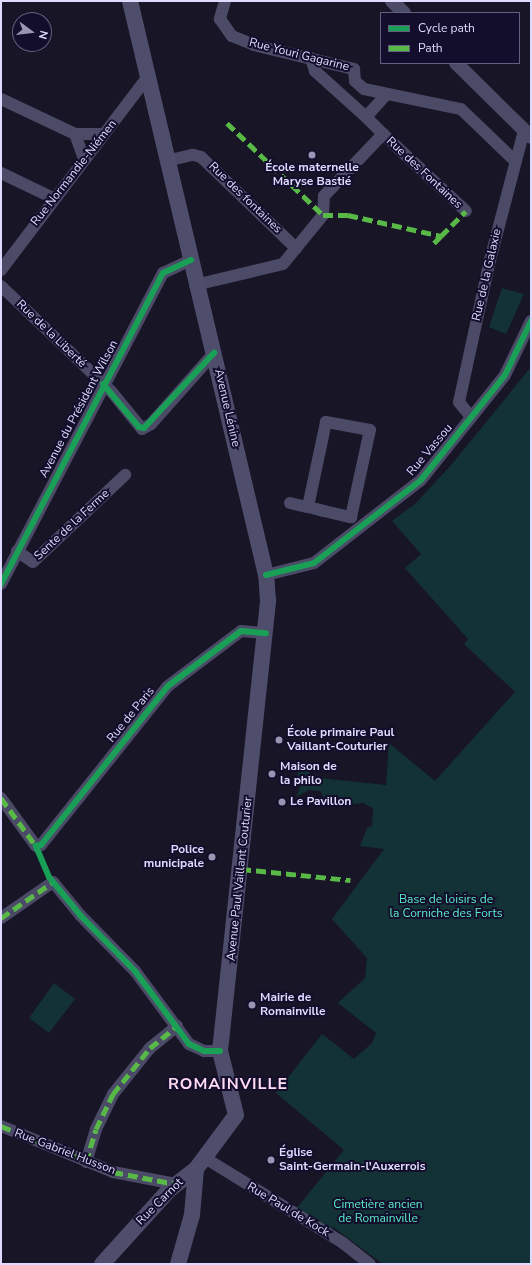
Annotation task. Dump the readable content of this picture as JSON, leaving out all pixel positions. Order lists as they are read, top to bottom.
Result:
{
  "streets": {
    "main road": ["Avenue Lénine", "Avenue Paul Vaillant Couturier", "Rue Carnot"],
    "street": [
      "Rue Youri Gagarine",
      "Rue Normandie-Niémen",
      "Rue des Fontaines",
      "Rue des fontaines",
      "Rue de la Galaxie",
      "Rue de la Liberté",
      "Avenue du Président Wilson",
      "Rue Vassou",
      "Sente de la Ferme",
      "Rue de Paris",
      "Rue Gabriel Husson",
      "Rue Paul de Kock"
    ]
  },
  "crossings": [
    ["Rue Youri Gagarine", "Rue des Fontaines"],
    ["Rue Youri Gagarine", "Rue de la Galaxie"],
    ["Rue Normandie-Niémen", "Avenue Lénine"],
    ["Rue des Fontaines", "Rue des fontaines"],
    ["Rue des Fontaines", "Avenue Lénine"],
    ["Rue des fontaines", "Avenue Lénine"],
    ["Rue de la Galaxie", "Rue Vassou"],
    ["Rue de la Liberté", "Avenue Lénine"],
    ["Rue de la Liberté", "Avenue du Président Wilson"],
    ["Avenue Lénine", "Avenue du Président Wilson"],
    ["Avenue Lénine", "Rue Vassou"],
    ["Avenue du Président Wilson", "Sente de la Ferme"],
    ["Rue de Paris", "Avenue Paul Vaillant Couturier"],
    ["Avenue Paul Vaillant Couturier", "Rue Carnot"],
    ["Rue Gabriel Husson", "Rue Carnot"],
    ["Rue Carnot", "Rue Paul de Kock"]
  ],
  "districts": ["ROMAINVILLE"],
  "parks": ["Base de loisirs de la Corniche des Forts", "Cimetière ancien de Romainville"],
  "places": [
    "École maternelle Maryse Bastié",
    "École primaire Paul Vaillant-Couturier",
    "Maison de la philo",
    "Le Pavillon",
    "Police municipale",
    "Mairie de Romainville",
    "Église Saint-Germain-l'Auxerrois"
  ],
  "legend": ["Cycle path", "Path"],
  "north": "right"
}
